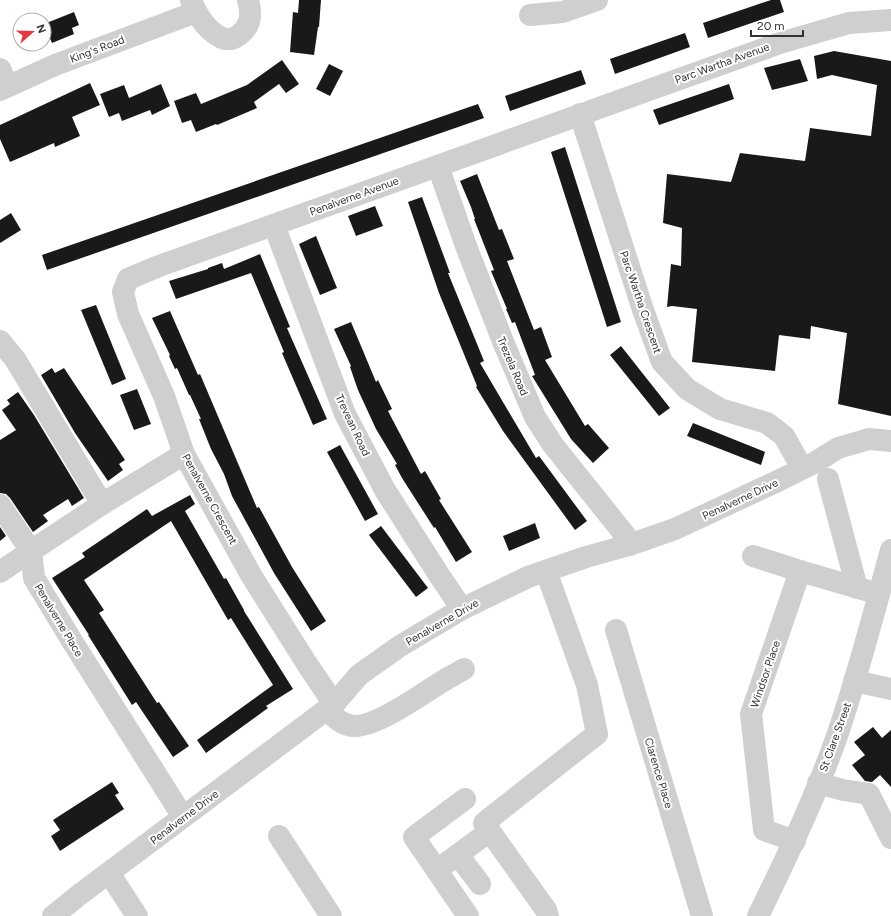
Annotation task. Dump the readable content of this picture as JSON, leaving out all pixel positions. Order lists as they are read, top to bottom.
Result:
{
  "streets": {
    "street": [
      "King's Road",
      "Parc Wartha Avenue",
      "Penalverne Avenue",
      "Parc Wartha Crescent",
      "Trezela Road",
      "Trevean Road",
      "Penalverne Crescent",
      "Penalverne Drive",
      "Penalverne Place",
      "Windsor Place",
      "St Clare Street",
      "Clarence Place"
    ]
  },
  "crossings": [
    ["Parc Wartha Avenue", "Penalverne Avenue"],
    ["Parc Wartha Avenue", "Parc Wartha Crescent"],
    ["Penalverne Avenue", "Parc Wartha Crescent"],
    ["Penalverne Avenue", "Trezela Road"],
    ["Penalverne Avenue", "Trevean Road"],
    ["Penalverne Avenue", "Penalverne Crescent"],
    ["Parc Wartha Crescent", "Penalverne Drive"],
    ["Trezela Road", "Penalverne Drive"],
    ["Trevean Road", "Penalverne Drive"],
    ["Penalverne Crescent", "Penalverne Drive"],
    ["Penalverne Drive", "Penalverne Place"],
    ["Windsor Place", "St Clare Street"]
  ],
  "scale_bar": "20 m",
  "north": "right"
}
